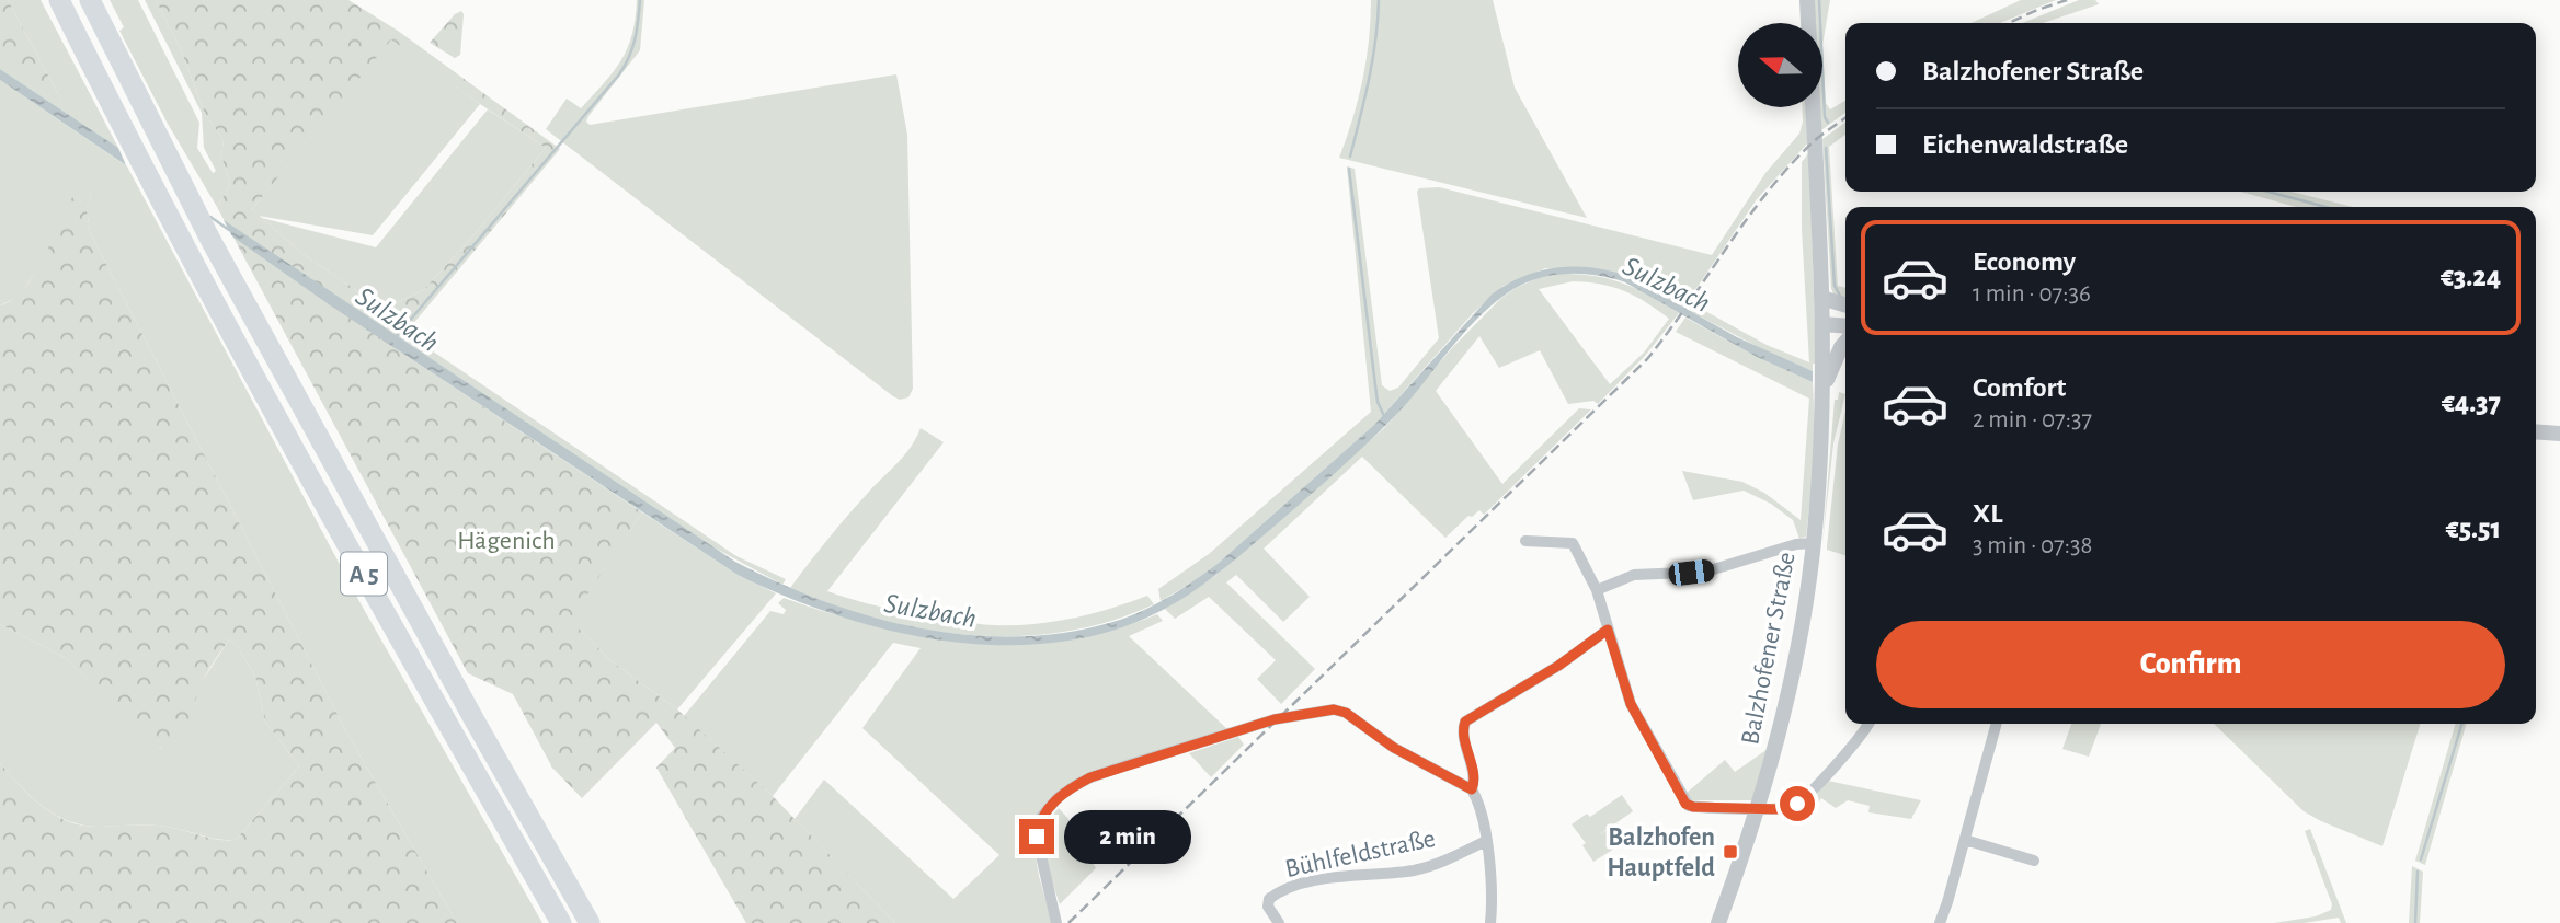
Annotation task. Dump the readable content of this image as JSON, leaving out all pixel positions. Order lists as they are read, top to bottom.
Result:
{
  "streets": {
    "highway": ["A 5"],
    "street": ["Balzhofener Straße", "Bühlfeldstraße"]
  },
  "water": ["Sulzbach"],
  "parks": ["Hägenich"],
  "places": {
    "transit": ["Balzhofen Hauptfeld"]
  },
  "north": "left",
  "page": {
    "banner": ["Balzhofener Straße", "Eichenwaldstraße"],
    "list": [
      {
        "name": "Economy",
        "note": "1 min · 07:36",
        "value": "€3.24"
      },
      {
        "name": "Comfort",
        "note": "2 min · 07:37",
        "value": "€4.37"
      },
      {
        "name": "XL",
        "note": "3 min · 07:38",
        "value": "€5.51"
      }
    ],
    "buttons": "Confirm",
    "bubble": "2 min"
  }
}
